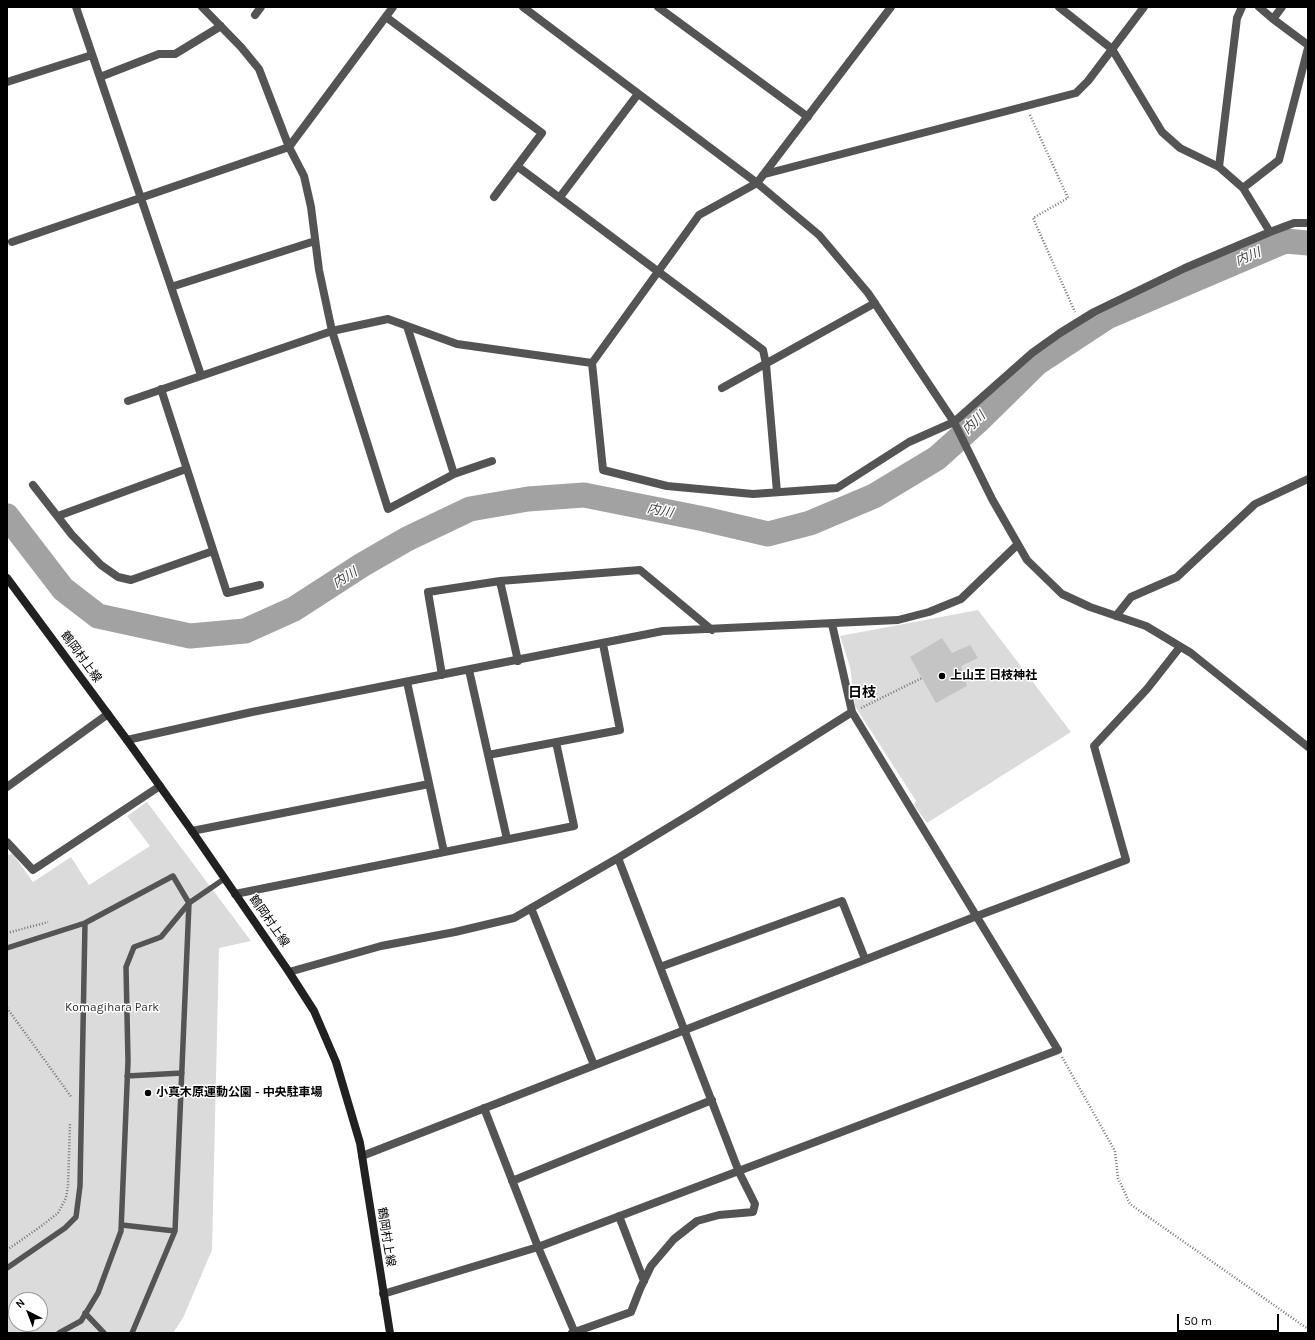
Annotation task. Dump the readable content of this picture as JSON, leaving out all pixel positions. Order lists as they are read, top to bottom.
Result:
{
  "streets": {
    "main road": ["鶴岡村上線"]
  },
  "districts": ["日枝"],
  "water": ["内川"],
  "parks": ["Komagihara Park"],
  "places": ["上山王 日枝神社", "小真木原運動公園 - 中央駐車場"],
  "scale_bar": "50 m",
  "north": "top left"
}
